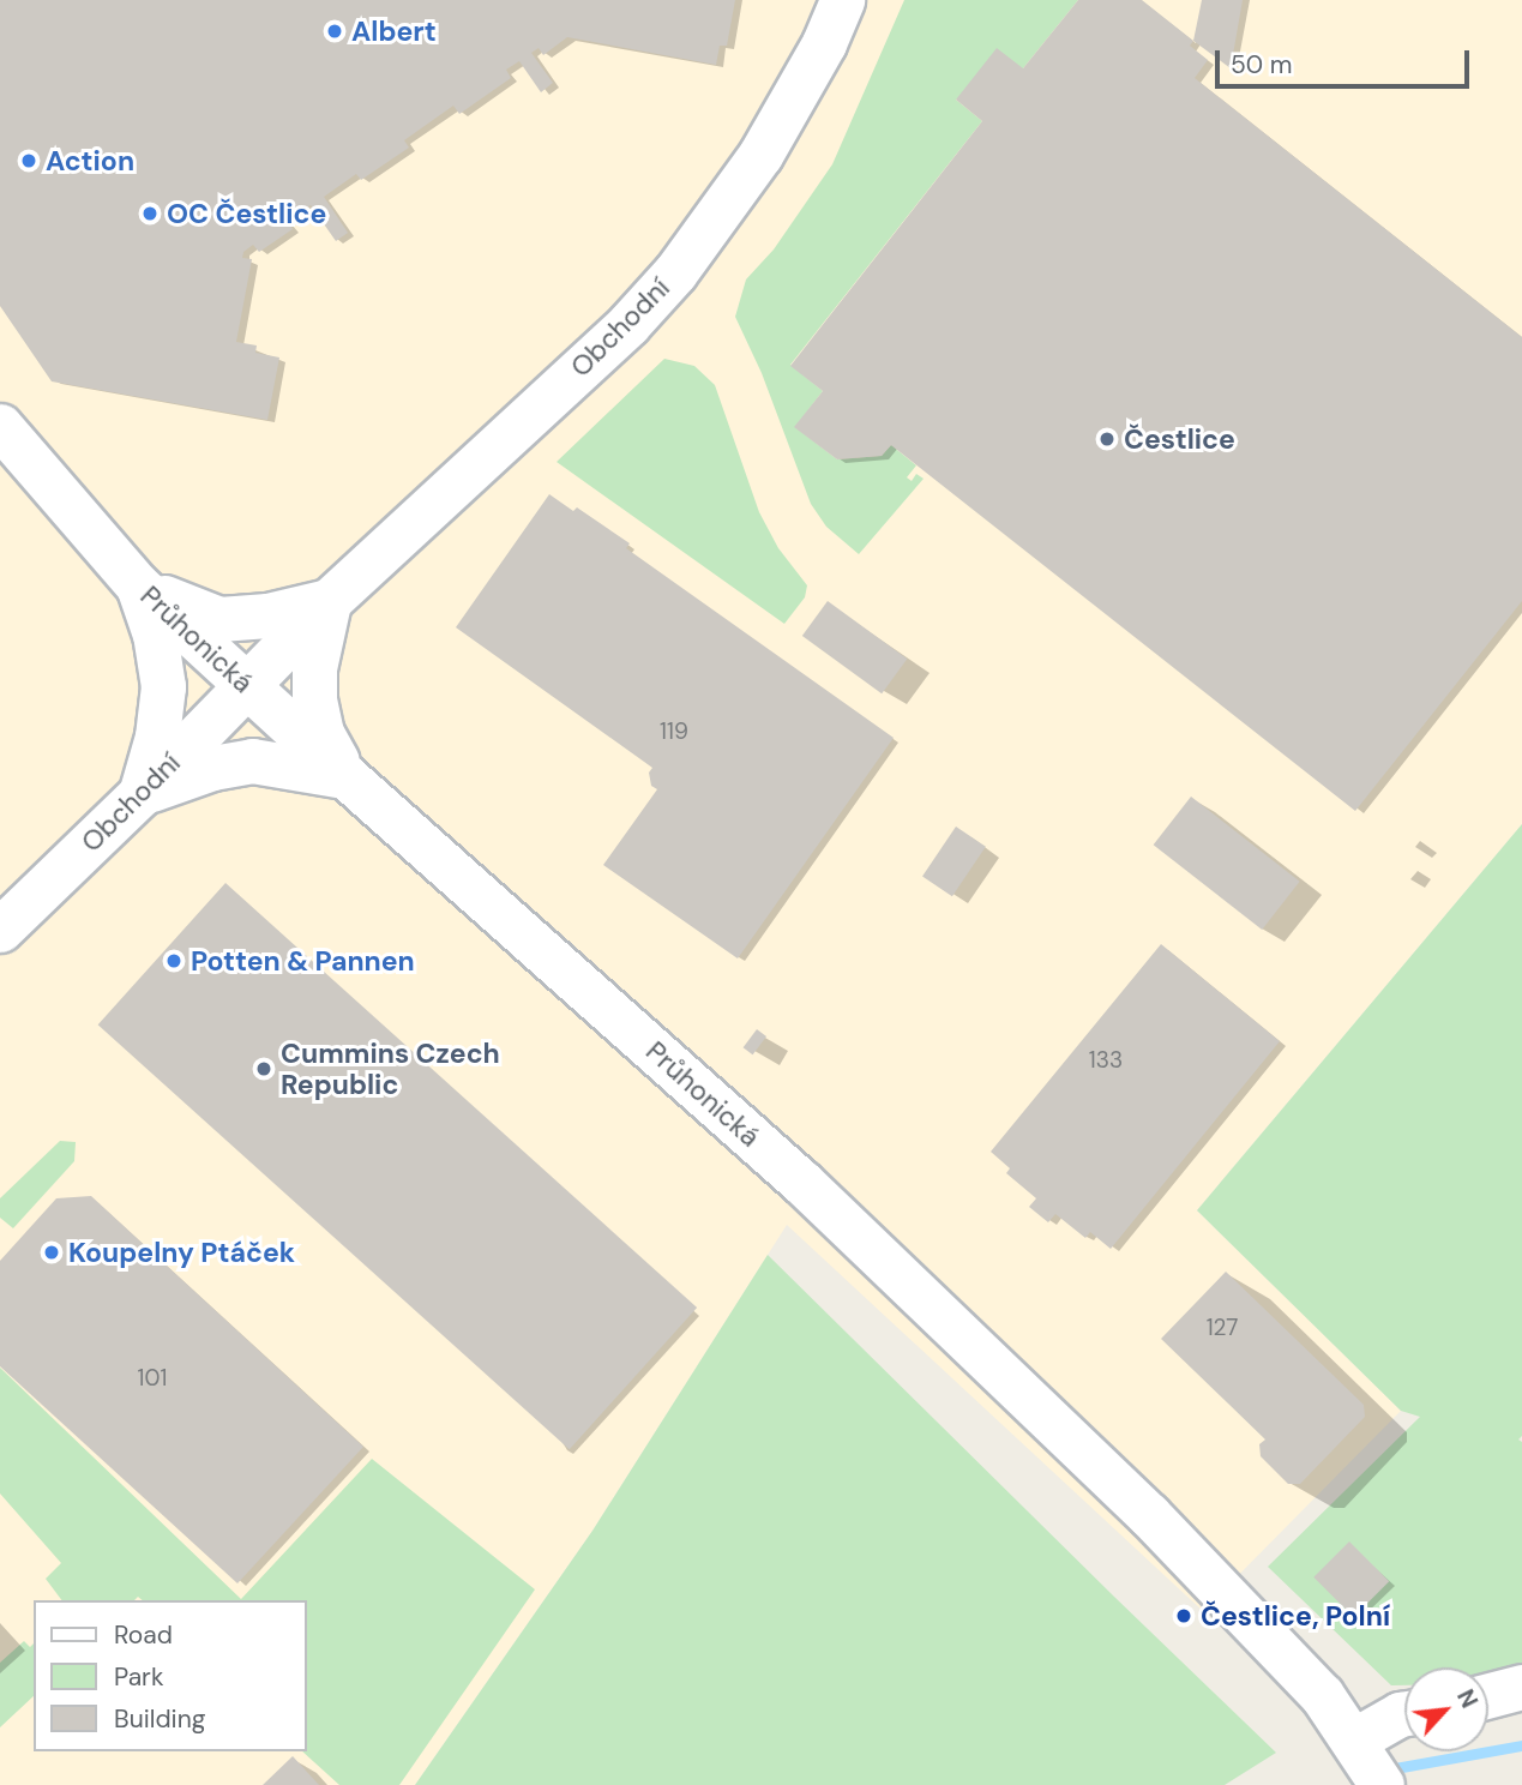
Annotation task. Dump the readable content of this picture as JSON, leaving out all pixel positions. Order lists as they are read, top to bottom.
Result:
{
  "streets": {
    "street": ["Obchodní", "Průhonická"]
  },
  "crossings": [
    ["Obchodní", "Průhonická"]
  ],
  "places": [
    "Albert",
    "Action",
    "OC Čestlice",
    "Čestlice",
    "Potten & Pannen",
    "Cummins Czech Republic",
    "Koupelny Ptáček",
    "Čestlice, Polní"
  ],
  "house_numbers": [
    "119",
    "133",
    "127",
    "101"
  ],
  "legend": ["Road", "Park", "Building"],
  "scale_bar": "50 m",
  "north": "top right"
}
